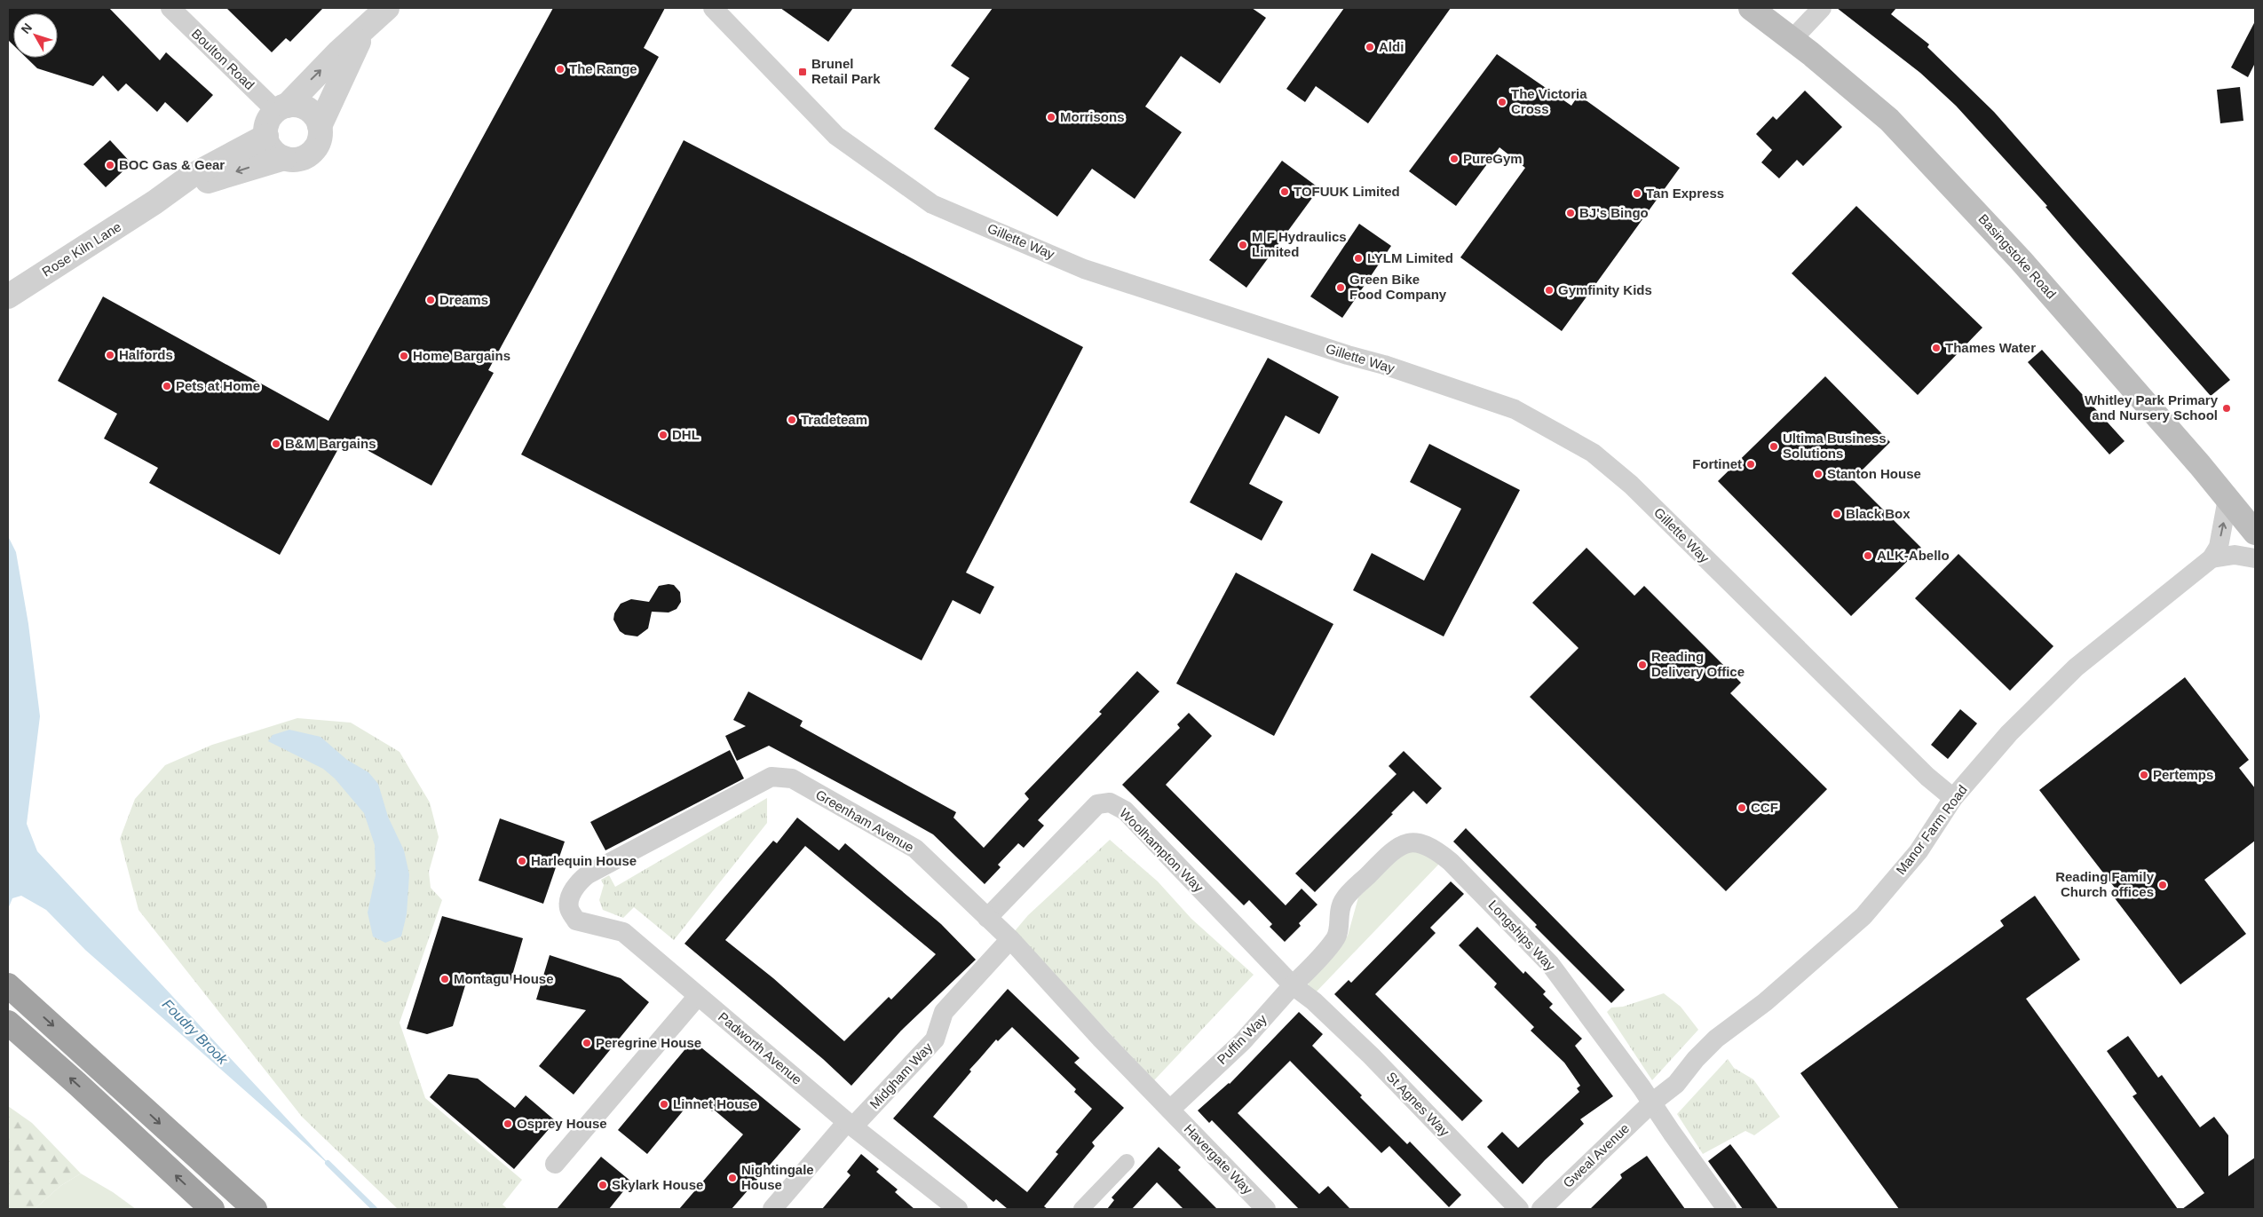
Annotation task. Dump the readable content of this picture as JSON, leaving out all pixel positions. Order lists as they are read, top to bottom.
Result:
{
  "streets": {
    "main road": ["Basingstoke Road"],
    "street": [
      "Boulton Road",
      "Gillette Way",
      "Rose Kiln Lane",
      "Greenham Avenue",
      "Manor Farm Road",
      "Woolhampton Way",
      "Longships Way",
      "Puffin Way",
      "Padworth Avenue",
      "Midgham Way",
      "St Agnes Way",
      "Gweal Avenue",
      "Havergate Way"
    ]
  },
  "crossings": [
    ["Boulton Road", "Rose Kiln Lane"],
    ["Gillette Way", "Manor Farm Road"],
    ["Basingstoke Road", "Manor Farm Road"],
    ["Greenham Avenue", "Woolhampton Way"],
    ["Greenham Avenue", "Puffin Way"],
    ["Greenham Avenue", "Padworth Avenue"],
    ["Greenham Avenue", "Midgham Way"],
    ["Greenham Avenue", "Havergate Way"],
    ["Manor Farm Road", "Longships Way"],
    ["Manor Farm Road", "Gweal Avenue"],
    ["Woolhampton Way", "Longships Way"],
    ["Woolhampton Way", "Puffin Way"],
    ["Woolhampton Way", "St Agnes Way"],
    ["Longships Way", "Puffin Way"],
    ["Longships Way", "St Agnes Way"],
    ["Longships Way", "Gweal Avenue"],
    ["Puffin Way", "St Agnes Way"],
    ["Puffin Way", "Havergate Way"],
    ["Padworth Avenue", "Midgham Way"]
  ],
  "water": ["Foudry Brook"],
  "places": {
    "other": [
      "Aldi",
      "The Range",
      "The Victoria Cross",
      "Morrisons",
      "PureGym",
      "BOC Gas & Gear",
      "TOFUUK Limited",
      "Tan Express",
      "BJ's Bingo",
      "M F Hydraulics Limited",
      "LYLM Limited",
      "Green Bike Food Company",
      "Gymfinity Kids",
      "Dreams",
      "Thames Water",
      "Halfords",
      "Home Bargains",
      "Pets at Home",
      "Whitley Park Primary and Nursery School",
      "Tradeteam",
      "DHL",
      "B&M Bargains",
      "Ultima Business Solutions",
      "Fortinet",
      "Stanton House",
      "Black Box",
      "ALK-Abello",
      "Reading Delivery Office",
      "Pertemps",
      "CCF",
      "Harlequin House",
      "Reading Family Church offices",
      "Montagu House",
      "Peregrine House",
      "Linnet House",
      "Osprey House",
      "Nightingale House",
      "Skylark House"
    ],
    "transit": ["Brunel Retail Park"]
  },
  "north": "top left"
}
